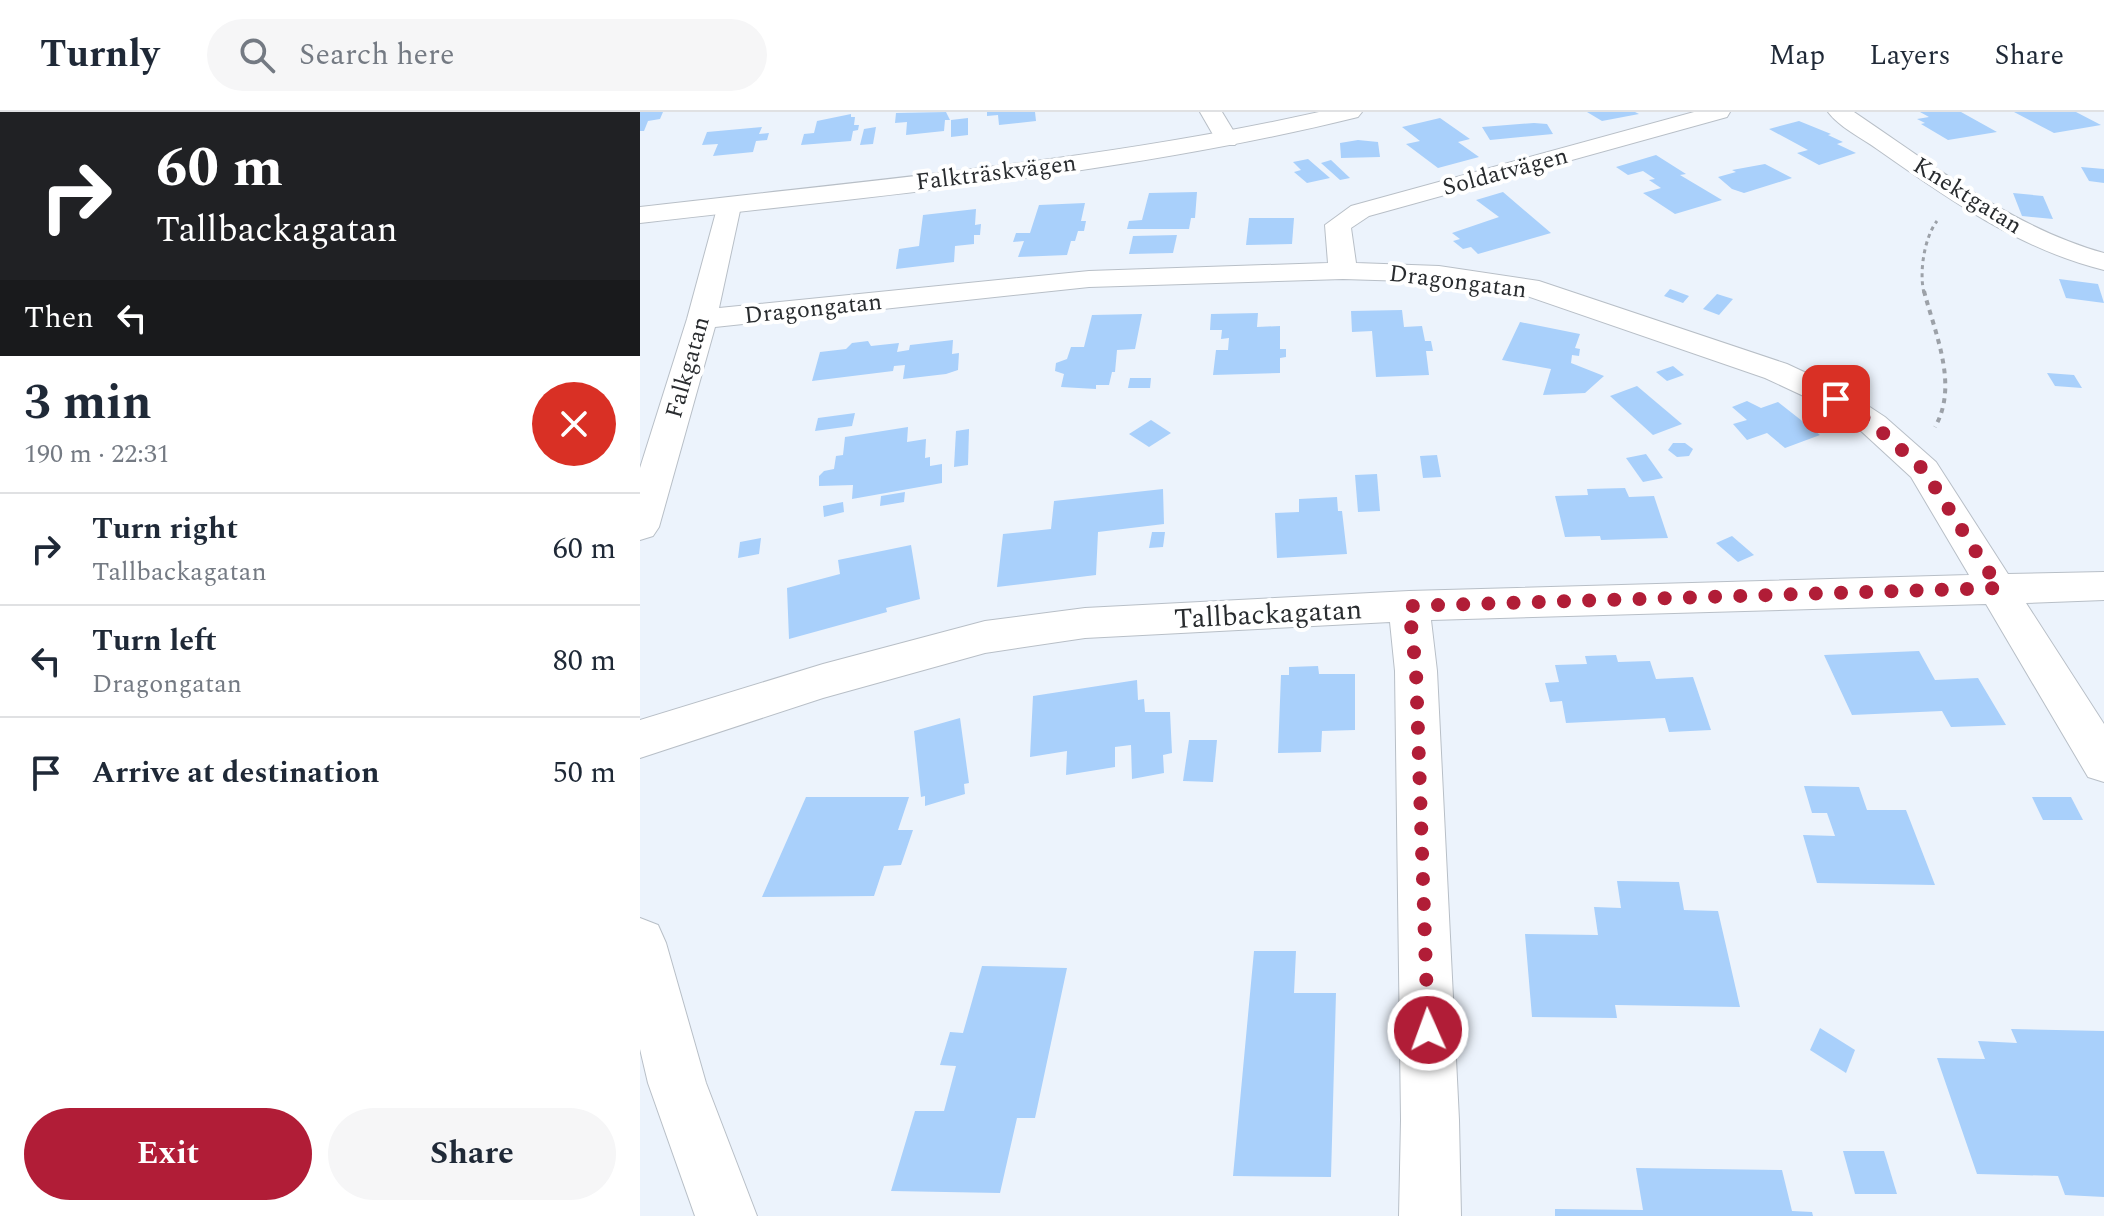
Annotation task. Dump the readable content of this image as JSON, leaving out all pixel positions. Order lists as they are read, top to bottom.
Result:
{
  "streets": {
    "street": [
      "Soldatvägen",
      "Falkträskvägen",
      "Knektgatan",
      "Dragongatan",
      "Falkgatan",
      "Tallbackagatan"
    ]
  },
  "crossings": [
    ["Soldatvägen", "Dragongatan"],
    ["Falkträskvägen", "Falkgatan"],
    ["Dragongatan", "Falkgatan"],
    ["Dragongatan", "Tallbackagatan"]
  ],
  "page": {
    "header": "Turnly",
    "search": "Search here",
    "nav": ["Map", "Layers", "Share"],
    "turn": ["60 m", "Tallbackagatan"],
    "then": "Then",
    "heading": ["3 min", "190 m · 22:31"],
    "list": [
      {
        "name": "Turn right",
        "note": "Tallbackagatan",
        "value": "60 m"
      },
      {
        "name": "Turn left",
        "note": "Dragongatan",
        "value": "80 m"
      },
      {
        "name": "Arrive at destination",
        "value": "50 m"
      }
    ],
    "buttons": ["Exit", "Share"]
  }
}
